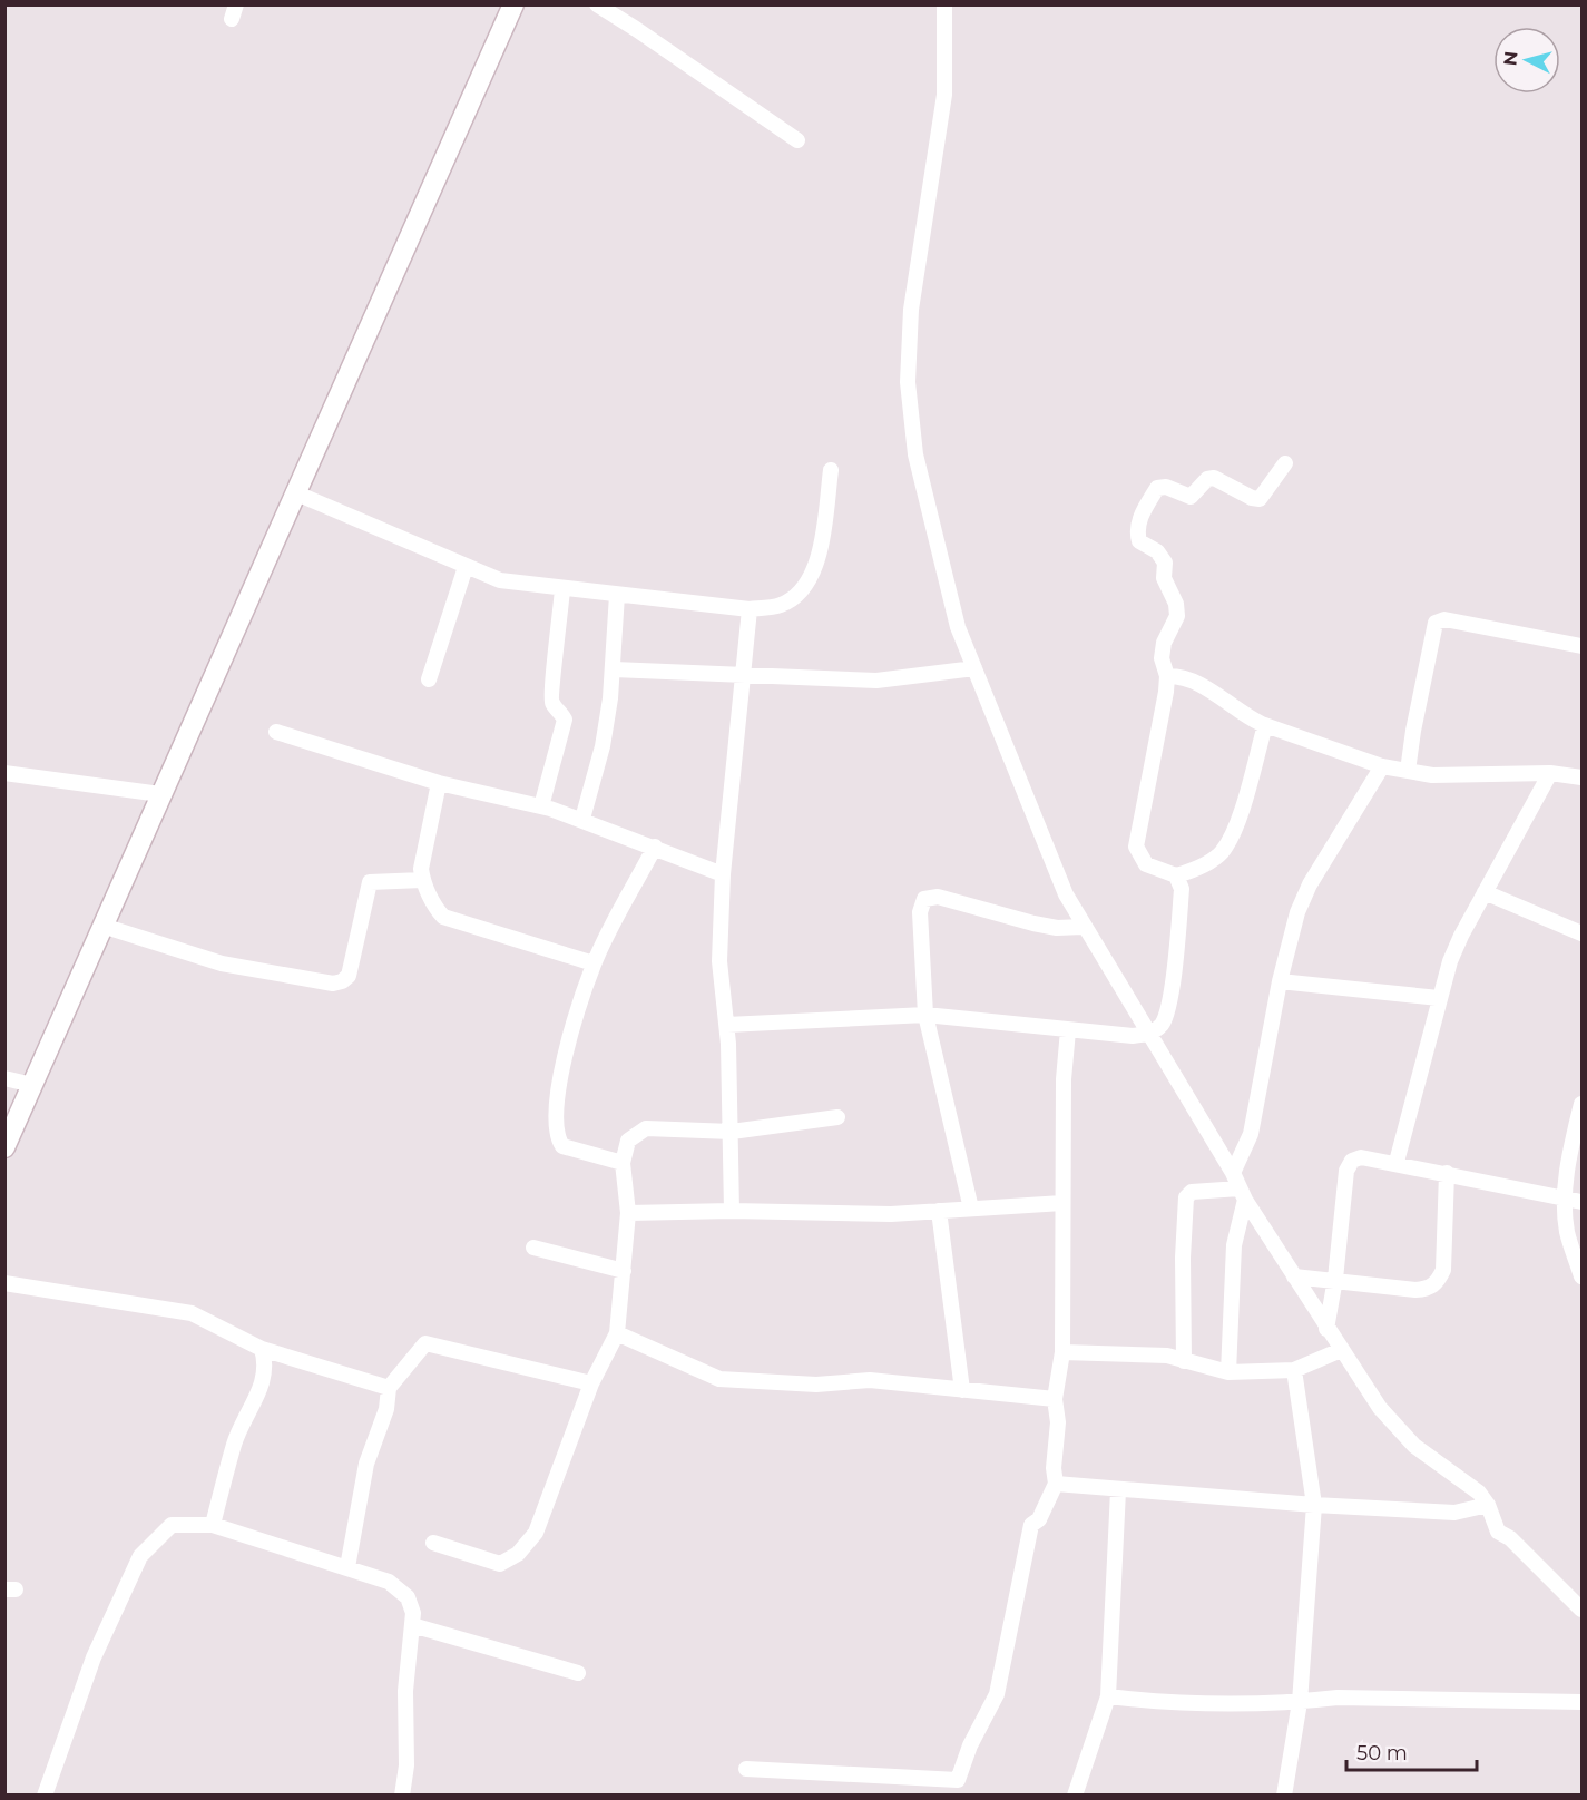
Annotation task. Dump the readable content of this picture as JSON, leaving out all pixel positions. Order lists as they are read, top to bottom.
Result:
{
  "scale_bar": "50 m",
  "north": "left"
}
